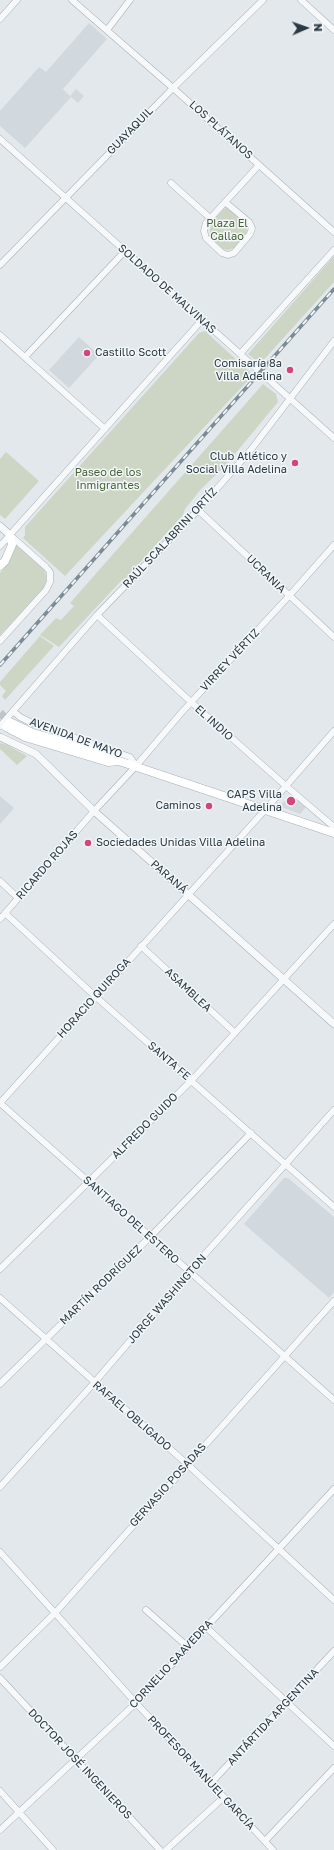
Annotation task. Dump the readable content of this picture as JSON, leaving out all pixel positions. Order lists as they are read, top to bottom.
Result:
{
  "streets": {
    "main road": ["AVENIDA DE MAYO"],
    "street": [
      "LOS PLÁTANOS",
      "GUAYAQUIL",
      "SOLDADO DE MALVINAS",
      "RAÚL SCALABRINI ORTÍZ",
      "UCRANIA",
      "VIRREY VÉRTIZ",
      "EL INDIO",
      "RICARDO ROJAS",
      "PARANÁ",
      "ASAMBLEA",
      "HORACIO QUIROGA",
      "SANTA FE",
      "ALFREDO GUIDO",
      "SANTIAGO DEL ESTERO",
      "MARTÍN RODRÍGUEZ",
      "JORGE WASHINGTON",
      "RAFAEL OBLIGADO",
      "GERVASIO POSADAS",
      "CORNELIO SAAVEDRA",
      "ANTÁRTIDA ARGENTINA",
      "DOCTOR JOSÉ INGENIEROS",
      "PROFESOR MANUEL GARCÍA"
    ]
  },
  "crossings": [
    ["LOS PLÁTANOS", "GUAYAQUIL"],
    ["GUAYAQUIL", "SOLDADO DE MALVINAS"],
    ["SOLDADO DE MALVINAS", "RAÚL SCALABRINI ORTÍZ"],
    ["RAÚL SCALABRINI ORTÍZ", "UCRANIA"],
    ["RAÚL SCALABRINI ORTÍZ", "EL INDIO"],
    ["RAÚL SCALABRINI ORTÍZ", "AVENIDA DE MAYO"],
    ["UCRANIA", "VIRREY VÉRTIZ"],
    ["VIRREY VÉRTIZ", "EL INDIO"],
    ["VIRREY VÉRTIZ", "AVENIDA DE MAYO"],
    ["VIRREY VÉRTIZ", "RICARDO ROJAS"],
    ["VIRREY VÉRTIZ", "PARANÁ"],
    ["RICARDO ROJAS", "PARANÁ"],
    ["RICARDO ROJAS", "SANTA FE"],
    ["PARANÁ", "HORACIO QUIROGA"],
    ["PARANÁ", "ALFREDO GUIDO"],
    ["ASAMBLEA", "HORACIO QUIROGA"],
    ["ASAMBLEA", "ALFREDO GUIDO"],
    ["HORACIO QUIROGA", "SANTA FE"],
    ["HORACIO QUIROGA", "SANTIAGO DEL ESTERO"],
    ["SANTA FE", "ALFREDO GUIDO"],
    ["SANTA FE", "MARTÍN RODRÍGUEZ"],
    ["SANTA FE", "JORGE WASHINGTON"],
    ["ALFREDO GUIDO", "SANTIAGO DEL ESTERO"],
    ["SANTIAGO DEL ESTERO", "MARTÍN RODRÍGUEZ"],
    ["SANTIAGO DEL ESTERO", "JORGE WASHINGTON"],
    ["SANTIAGO DEL ESTERO", "GERVASIO POSADAS"],
    ["MARTÍN RODRÍGUEZ", "RAFAEL OBLIGADO"],
    ["JORGE WASHINGTON", "RAFAEL OBLIGADO"],
    ["RAFAEL OBLIGADO", "GERVASIO POSADAS"],
    ["RAFAEL OBLIGADO", "CORNELIO SAAVEDRA"],
    ["GERVASIO POSADAS", "PROFESOR MANUEL GARCÍA"],
    ["CORNELIO SAAVEDRA", "DOCTOR JOSÉ INGENIEROS"],
    ["CORNELIO SAAVEDRA", "PROFESOR MANUEL GARCÍA"],
    ["ANTÁRTIDA ARGENTINA", "PROFESOR MANUEL GARCÍA"]
  ],
  "parks": ["Plaza El Callao", "Paseo de los Inmigrantes"],
  "places": [
    "Castillo Scott",
    "Comisaría 8ª Villa Adelina",
    "Club Atlético y Social Villa Adelina",
    "CAPS Villa Adelina",
    "Caminos",
    "Sociedades Unidas Villa Adelina"
  ],
  "north": "right"
}
